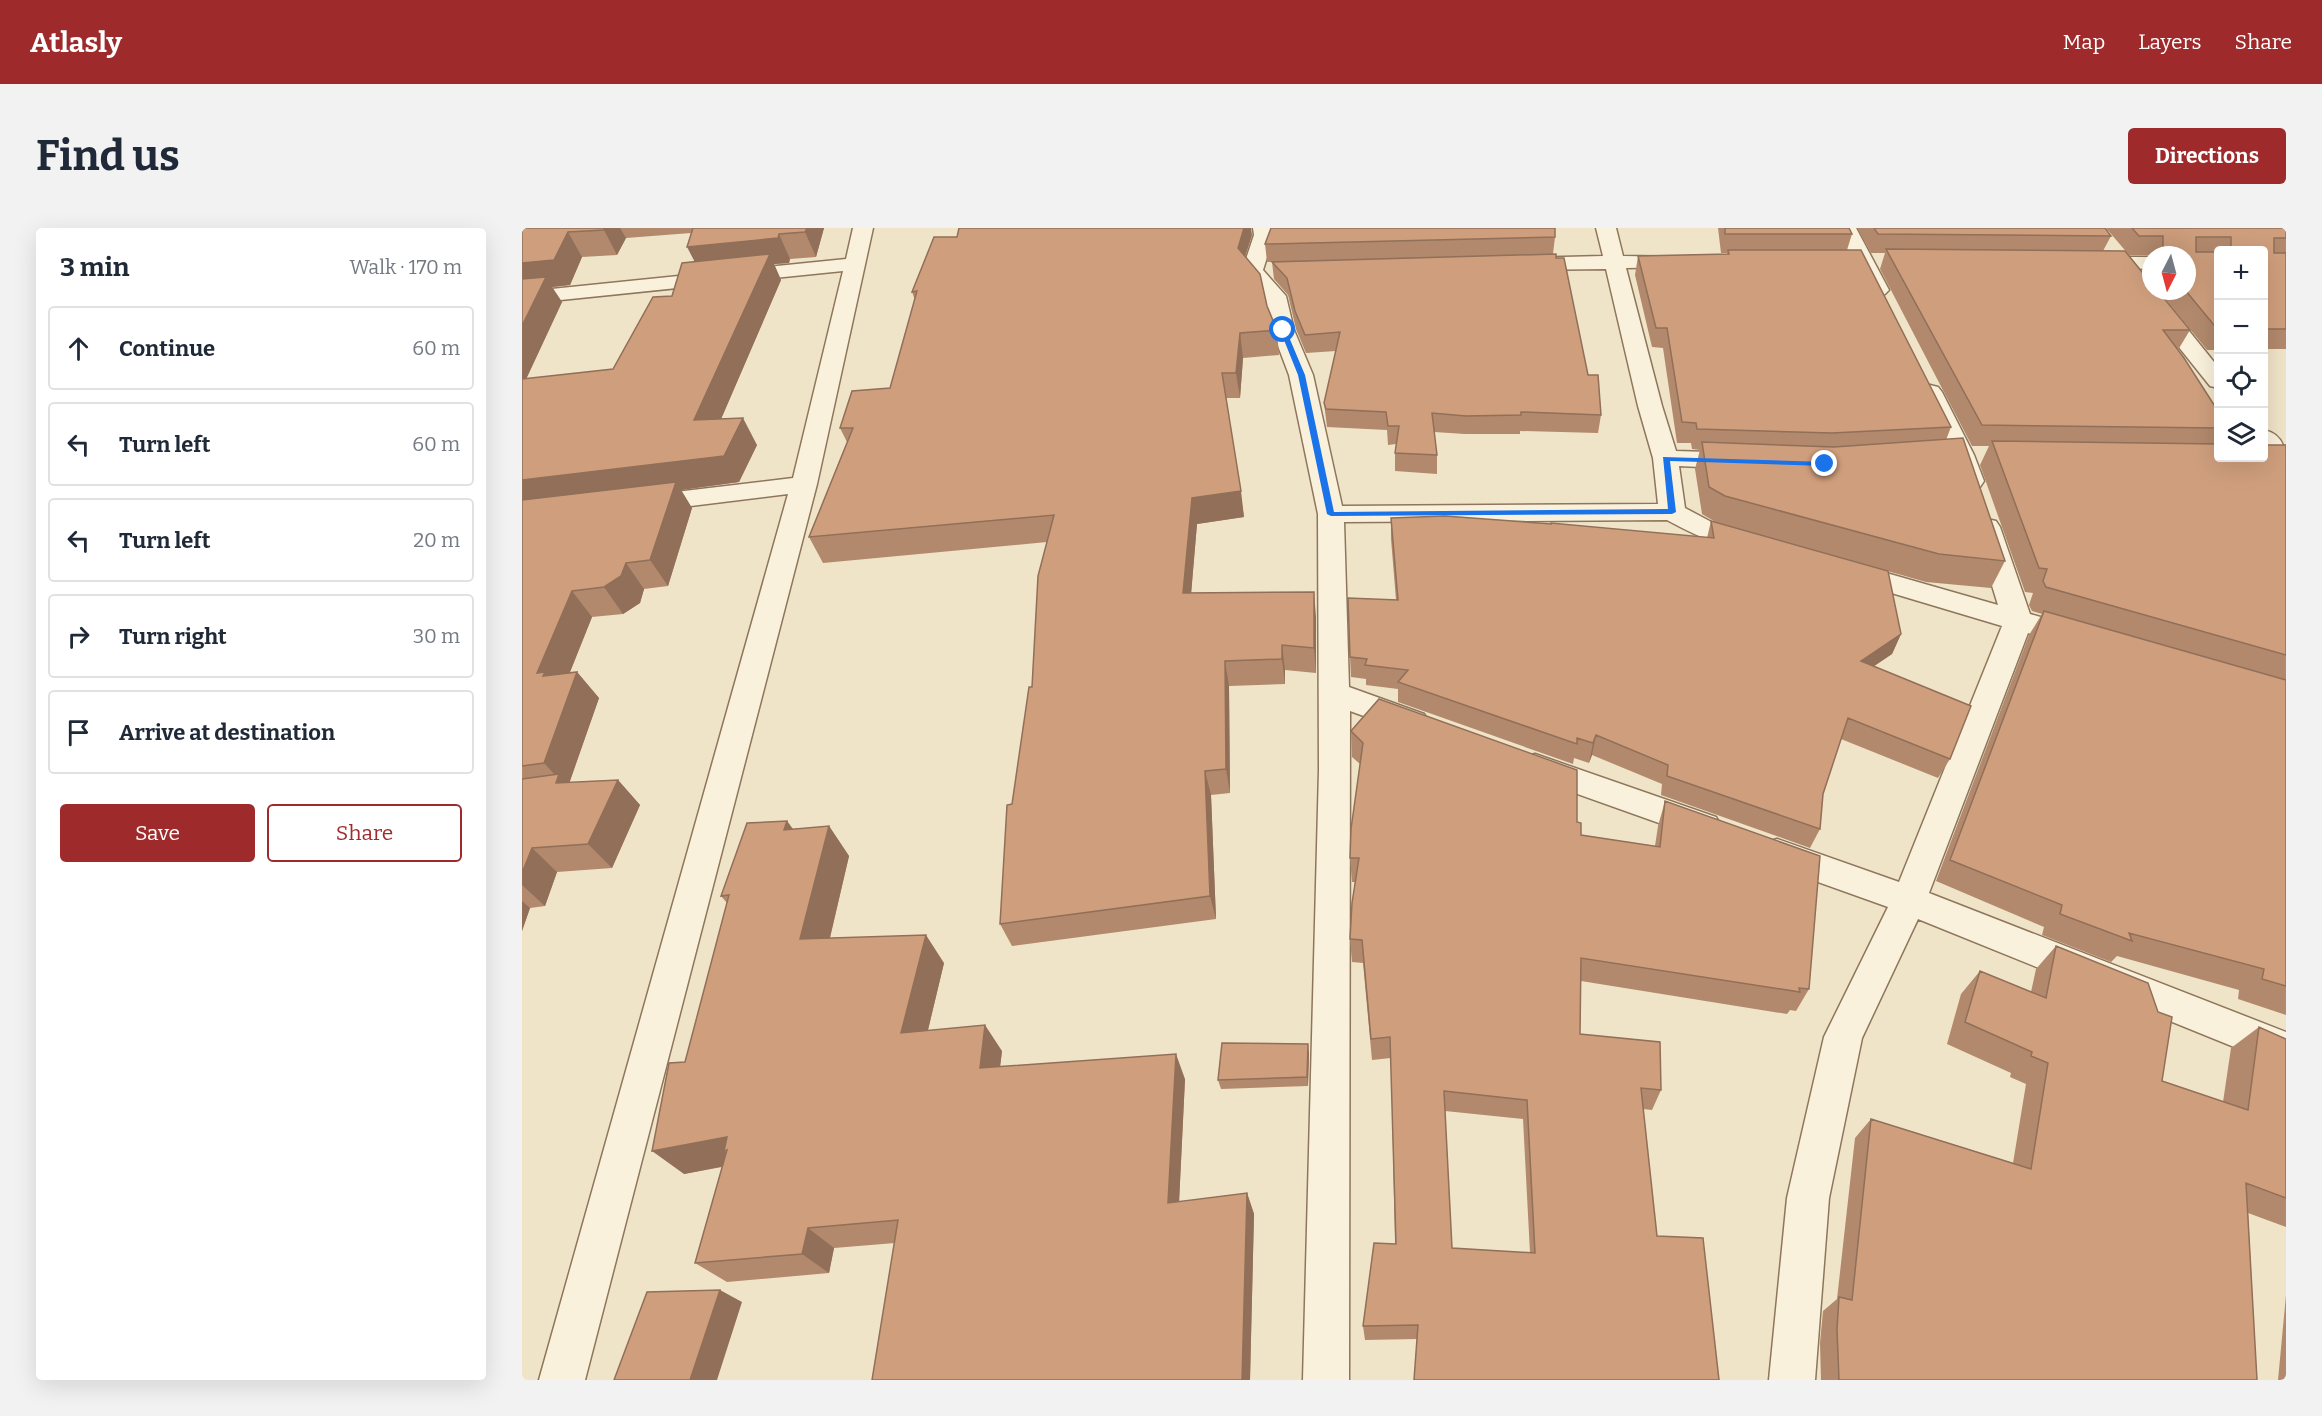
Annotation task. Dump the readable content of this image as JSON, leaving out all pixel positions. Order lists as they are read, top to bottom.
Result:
{
  "north": "bottom",
  "page": {
    "header": "Atlasly",
    "nav": ["Map", "Layers", "Share"],
    "buttons": [
      "Directions",
      ["Save", "Share"]
    ],
    "title": "Find us",
    "heading": ["3 min", "Walk · 170 m"],
    "map_buttons": ["+", "−"],
    "list": [
      ["Continue", "60 m"],
      ["Turn left", "60 m"],
      ["Turn left", "20 m"],
      ["Turn right", "30 m"],
      "Arrive at destination"
    ]
  }
}
